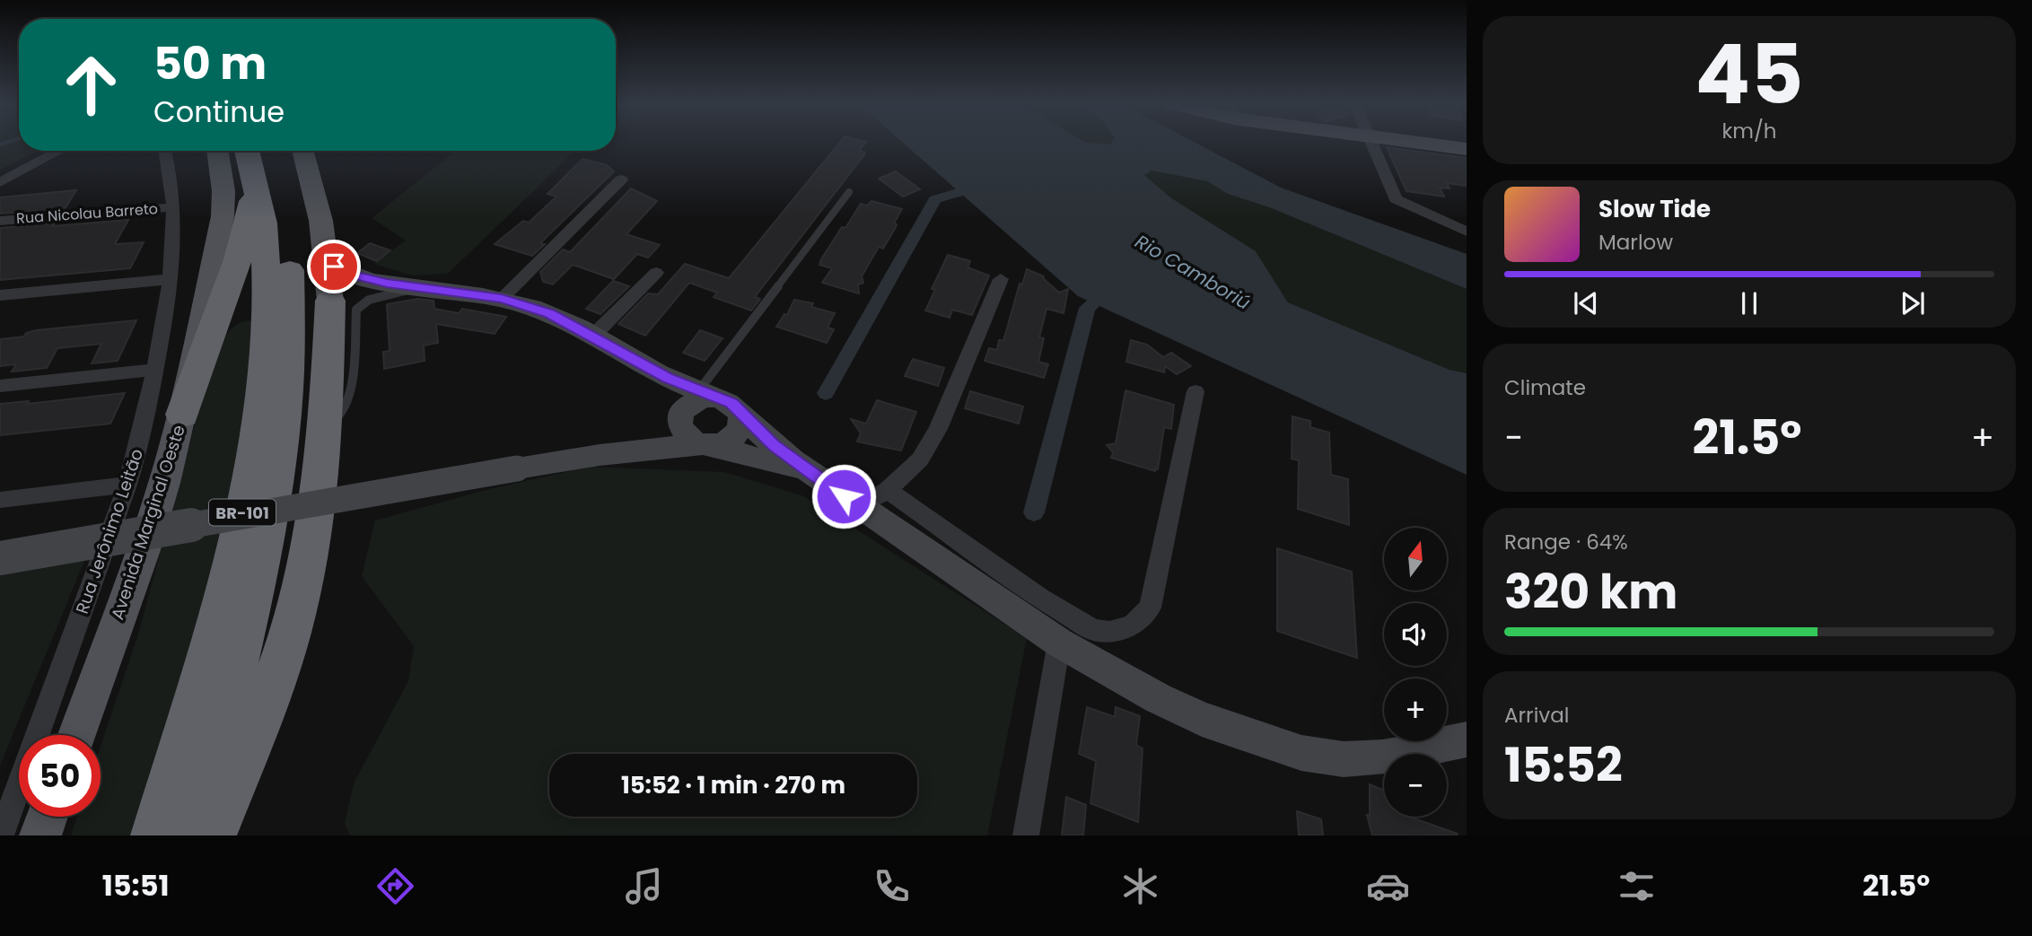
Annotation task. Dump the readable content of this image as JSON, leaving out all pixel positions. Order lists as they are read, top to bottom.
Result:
{
  "streets": {
    "highway": ["BR-101"],
    "main road": ["Avenida Marginal Oeste"],
    "street": ["Rua Nicolau Barreto", "Rua Jerônimo Leitão"]
  },
  "crossings": [
    ["Rua Nicolau Barreto", "Rua Jerônimo Leitão"]
  ],
  "water": ["Rio Camboriú"],
  "north": "top",
  "page": {
    "tile": [
      ["45", "km/h"],
      "Climate",
      ["Range · 64%", "320 km"],
      ["Arrival", "15:52"]
    ],
    "turn": ["50 m", "Continue"],
    "song": ["Slow Tide", "Marlow"],
    "heat": ["−", "21.5°", "+"],
    "map_buttons": ["+", "−"],
    "limit": "50",
    "trip": "15:52 · 1 min · 270 m",
    "tabs": ["15:51", "21.5°"]
  }
}
